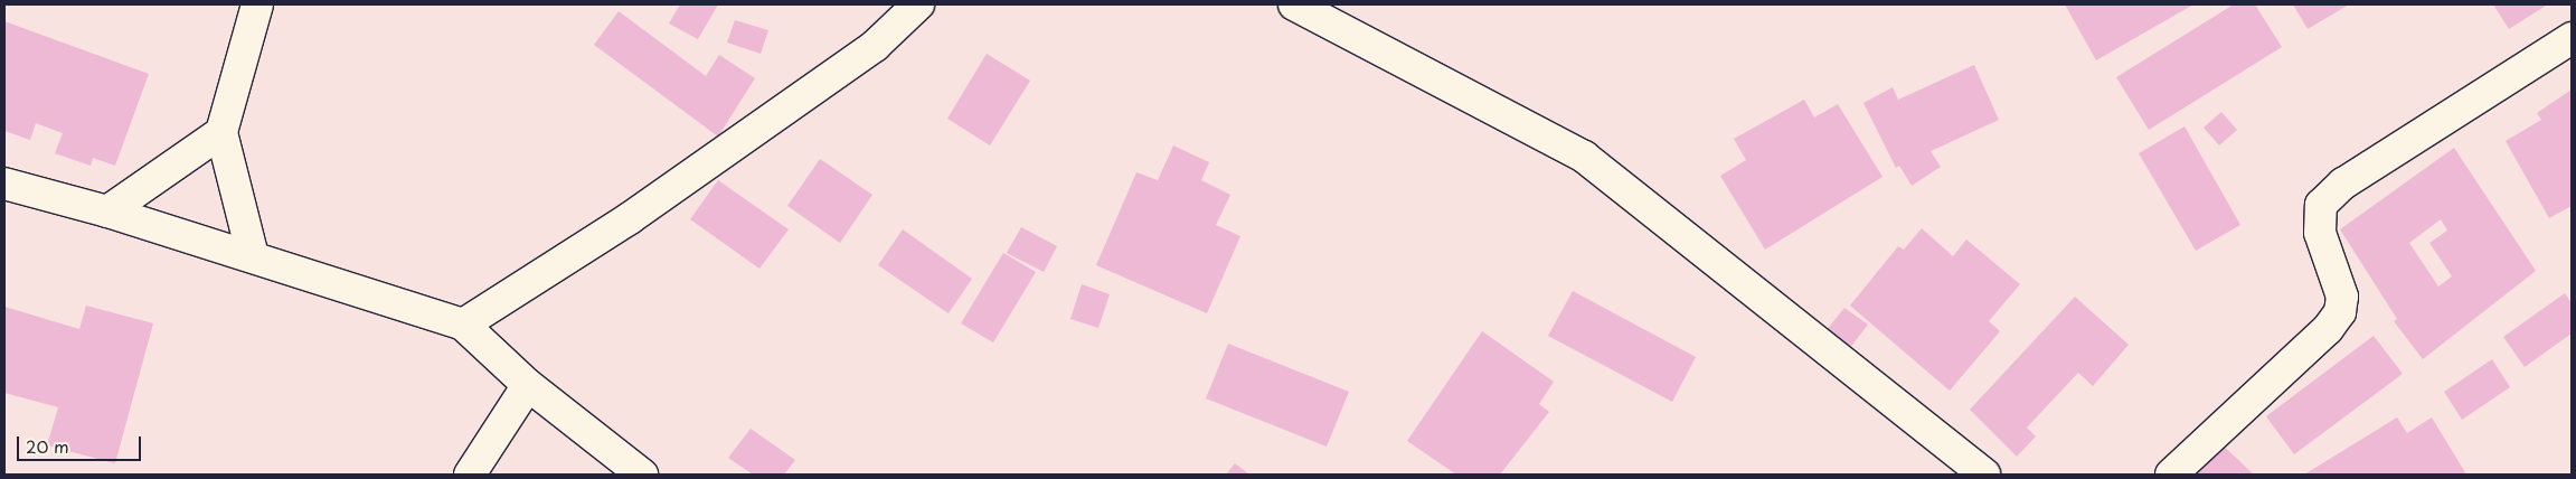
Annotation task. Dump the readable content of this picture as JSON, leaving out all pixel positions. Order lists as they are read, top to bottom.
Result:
{
  "scale_bar": "20 m"
}
